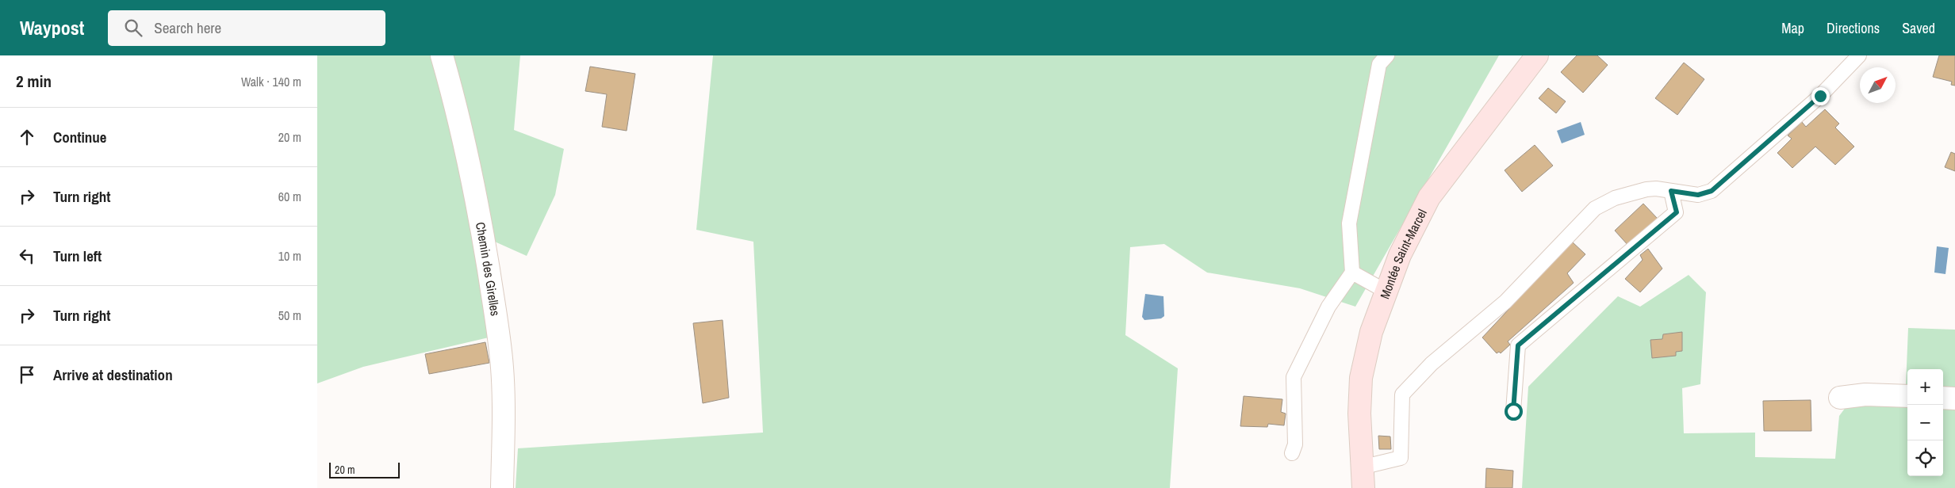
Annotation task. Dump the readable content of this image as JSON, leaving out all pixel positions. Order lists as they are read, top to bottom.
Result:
{
  "streets": {
    "main road": ["Montée Saint-Marcel"],
    "street": ["Chemin des Girelles"]
  },
  "scale_bar": "20 m",
  "north": "top right",
  "page": {
    "header": "Waypost",
    "search": "Search here",
    "nav": ["Map", "Directions", "Saved"],
    "heading": ["2 min", "Walk · 140 m"],
    "list": [
      ["Continue", "20 m"],
      ["Turn right", "60 m"],
      ["Turn left", "10 m"],
      ["Turn right", "50 m"],
      "Arrive at destination"
    ],
    "map_buttons": ["+", "−"],
    "scale": "20 m"
  }
}
